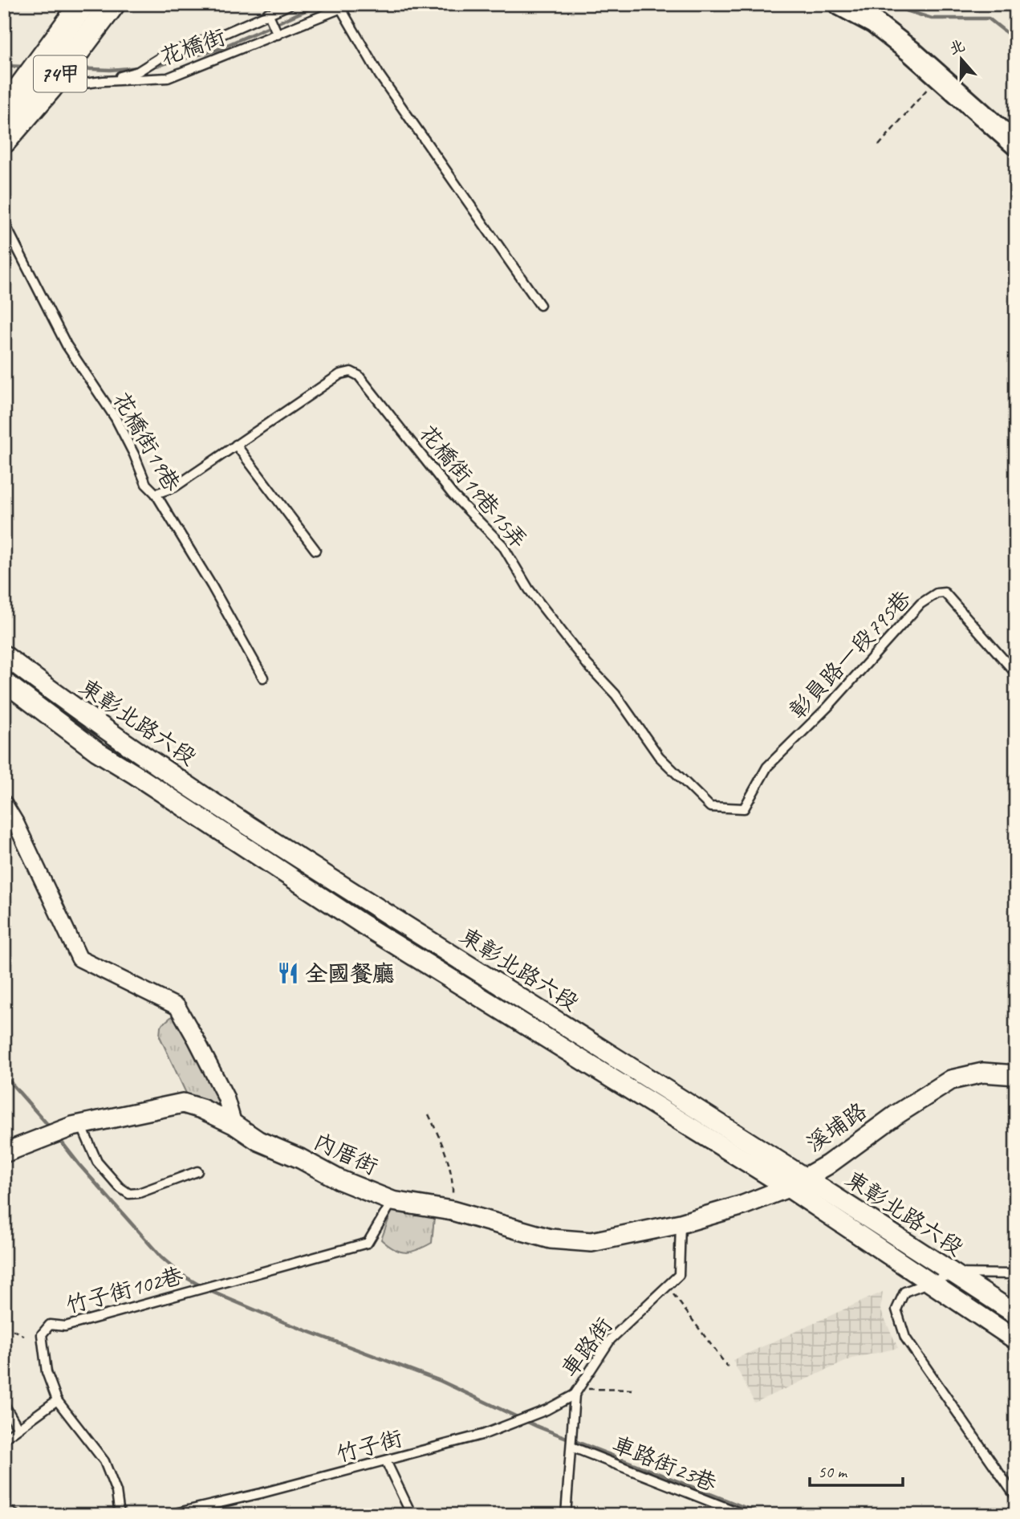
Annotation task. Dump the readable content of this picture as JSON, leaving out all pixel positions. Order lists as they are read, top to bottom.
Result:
{
  "streets": {
    "main road": ["74甲"],
    "street": ["東彰北路六段", "溪埔路", "內厝街"],
    "lane": [
      "花橋街",
      "花橋街19巷",
      "花橋街19巷15弄",
      "彰員路一段795巷",
      "竹子街102巷",
      "車路街",
      "竹子街",
      "車路街23巷"
    ]
  },
  "crossings": [
    ["花橋街", "74甲"],
    ["花橋街19巷", "花橋街19巷15弄"],
    ["花橋街19巷15弄", "彰員路一段795巷"],
    ["東彰北路六段", "溪埔路"],
    ["溪埔路", "內厝街"],
    ["溪埔路", "車路街"],
    ["內厝街", "竹子街102巷"],
    ["內厝街", "車路街"],
    ["車路街", "竹子街"],
    ["車路街", "車路街23巷"]
  ],
  "places": {
    "restaurant": ["全國餐廳"]
  },
  "scale_bar": "50 m",
  "north": "top"
}
